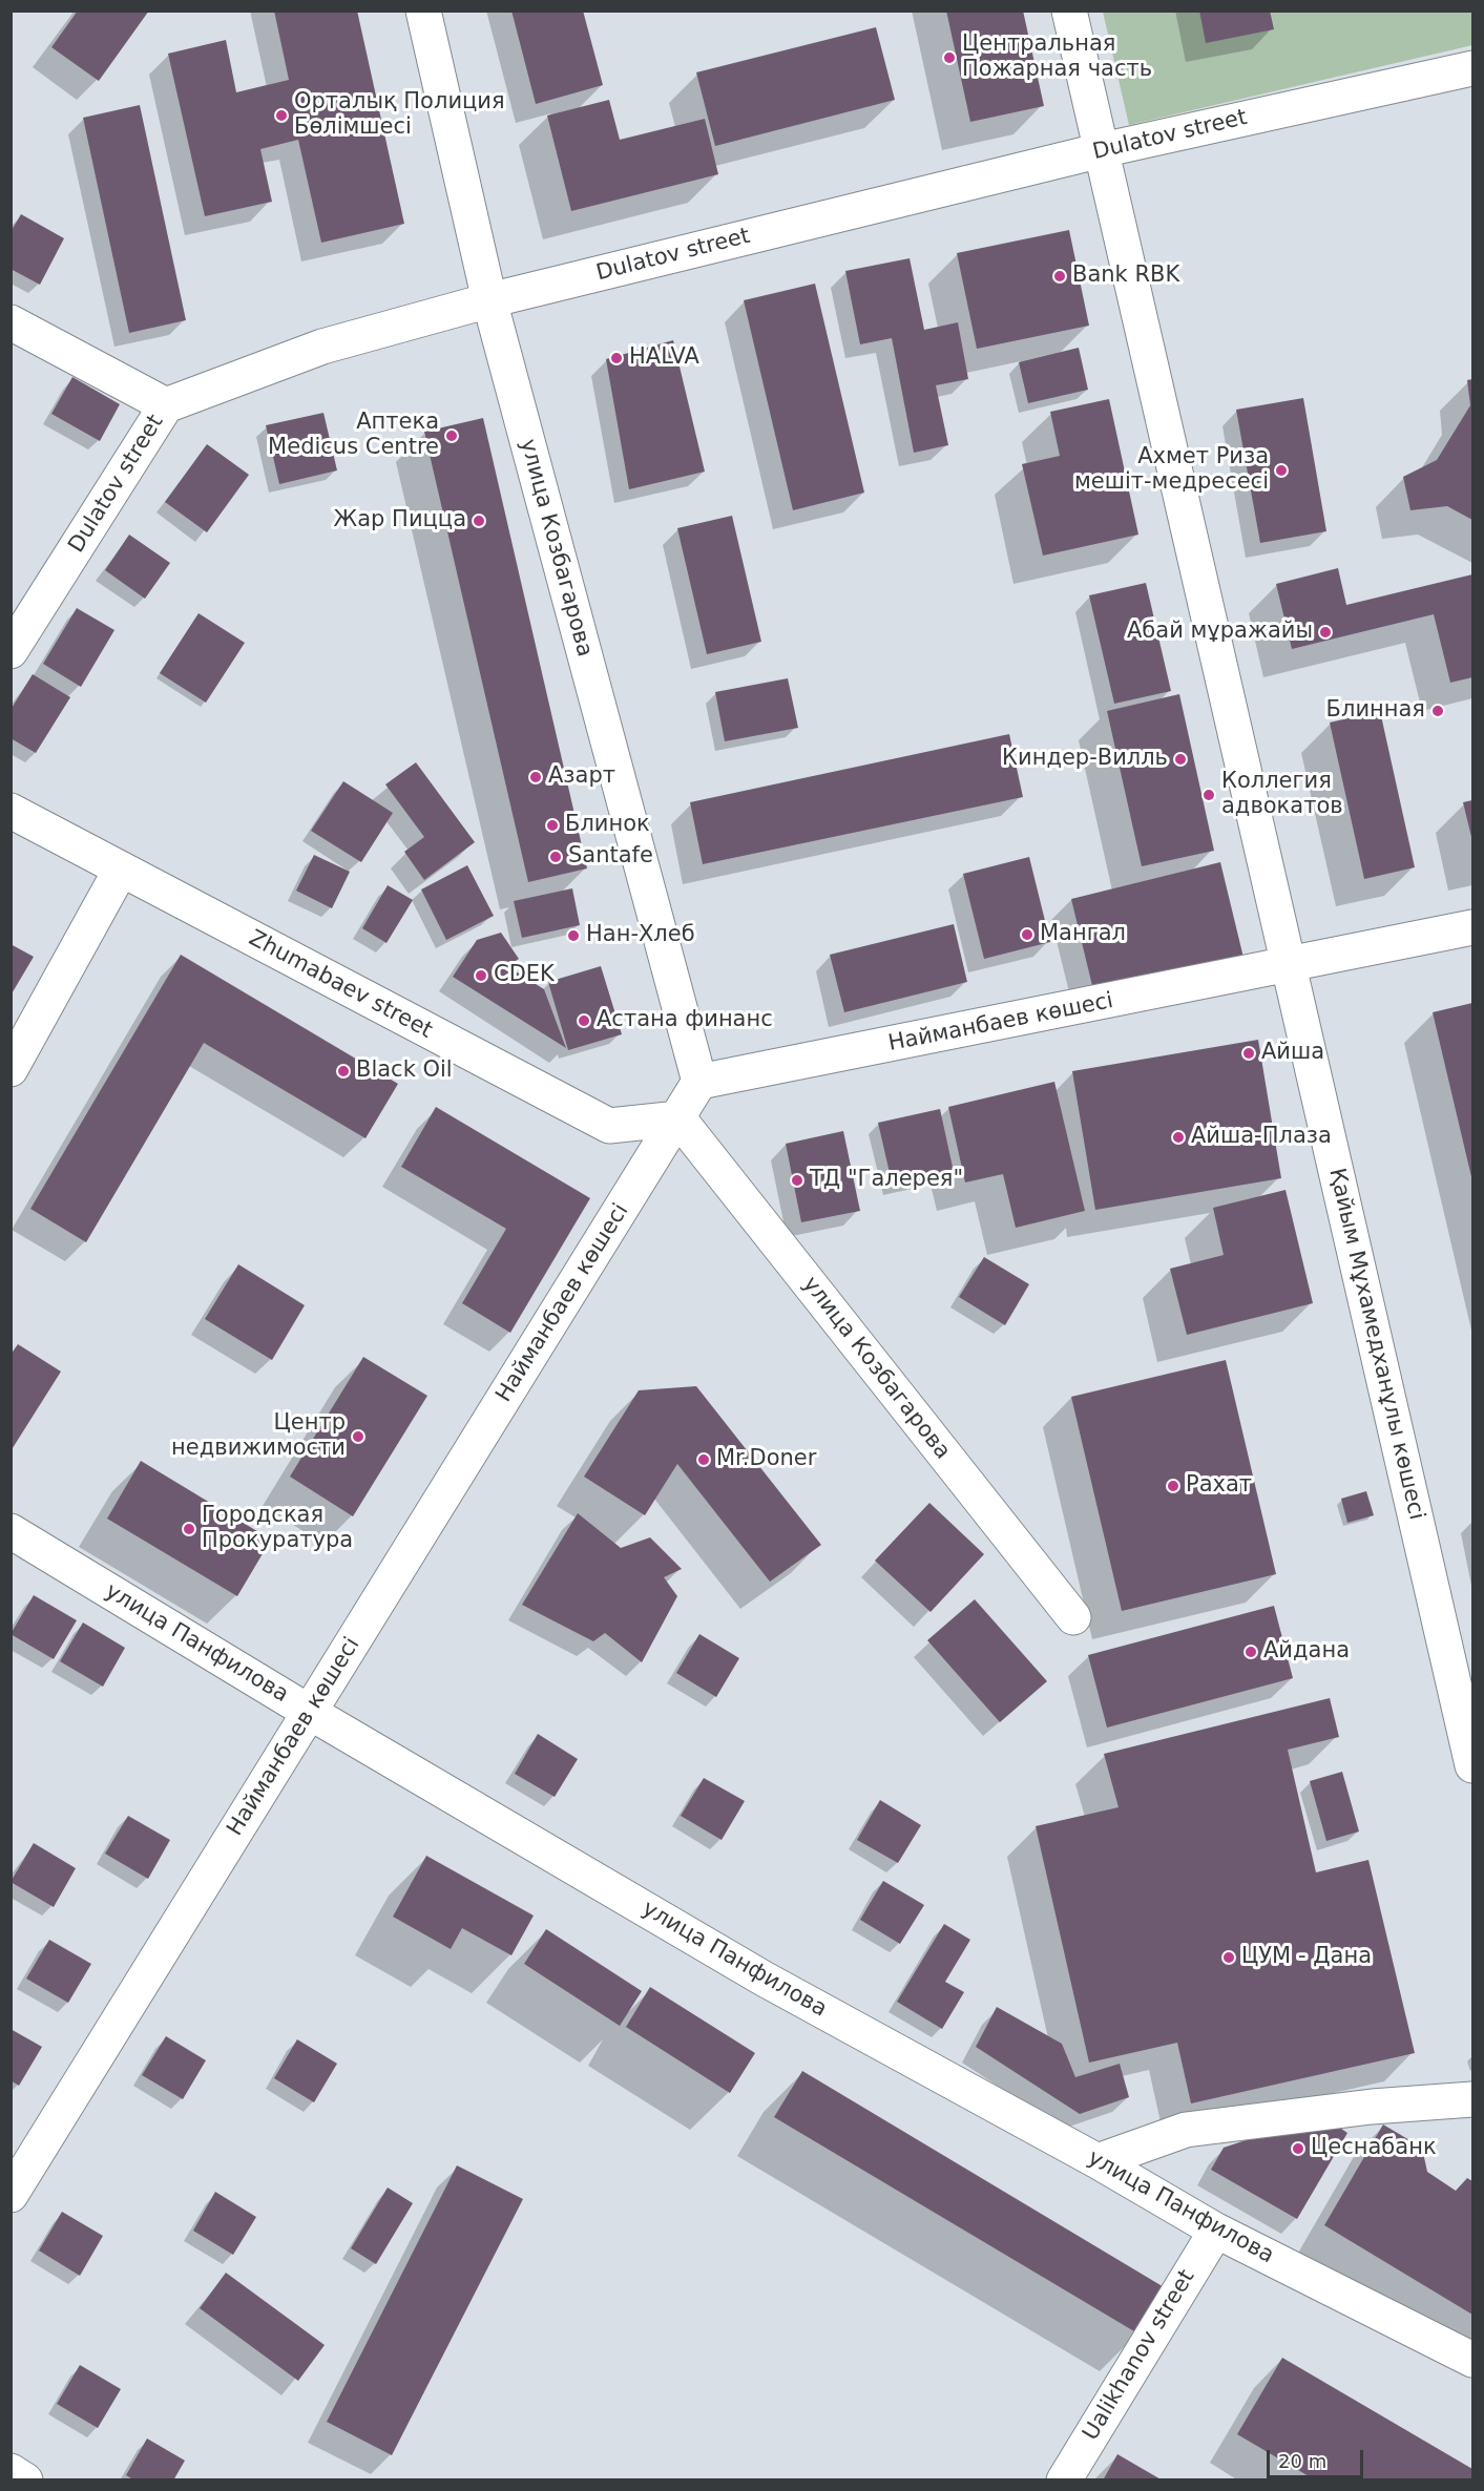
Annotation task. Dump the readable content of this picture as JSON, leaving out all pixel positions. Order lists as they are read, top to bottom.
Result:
{
  "streets": {
    "street": [
      "Dulatov street",
      "улица Козбагарова",
      "Zhumabaev street",
      "Найманбаев көшесі",
      "Қайым Мұхамедханұлы көшесі",
      "улица Панфилова",
      "Ualikhanov street"
    ]
  },
  "crossings": [
    ["Dulatov street", "улица Козбагарова"],
    ["Dulatov street", "Қайым Мұхамедханұлы көшесі"],
    ["улица Козбагарова", "Zhumabaev street"],
    ["улица Козбагарова", "Найманбаев көшесі"],
    ["Zhumabaev street", "Найманбаев көшесі"],
    ["Найманбаев көшесі", "Қайым Мұхамедханұлы көшесі"],
    ["Найманбаев көшесі", "улица Панфилова"],
    ["улица Панфилова", "Ualikhanov street"]
  ],
  "places": [
    "Центральная Пожарная часть",
    "Орталық Полиция Бөлімшесі",
    "Bank RBK",
    "HALVA",
    "Аптека Medicus Centre",
    "Ахмет Риза мешіт-медресесі",
    "Жар Пицца",
    "Абай мұражайы",
    "Блинная",
    "Киндер-Вилль",
    "Азарт",
    "Коллегия адвокатов",
    "Блинок",
    "Santafe",
    "Мангал",
    "Нан-Хлеб",
    "CDEK",
    "Астана финанс",
    "Айша",
    "Black Oil",
    "Айша-Плаза",
    "ТД \"Галерея\"",
    "Центр недвижимости",
    "Mr.Doner",
    "Рахат",
    "Городская Прокуратура",
    "Айдана",
    "ЦУМ - Дана",
    "Цеснабанк"
  ],
  "scale_bar": "20 m"
}
